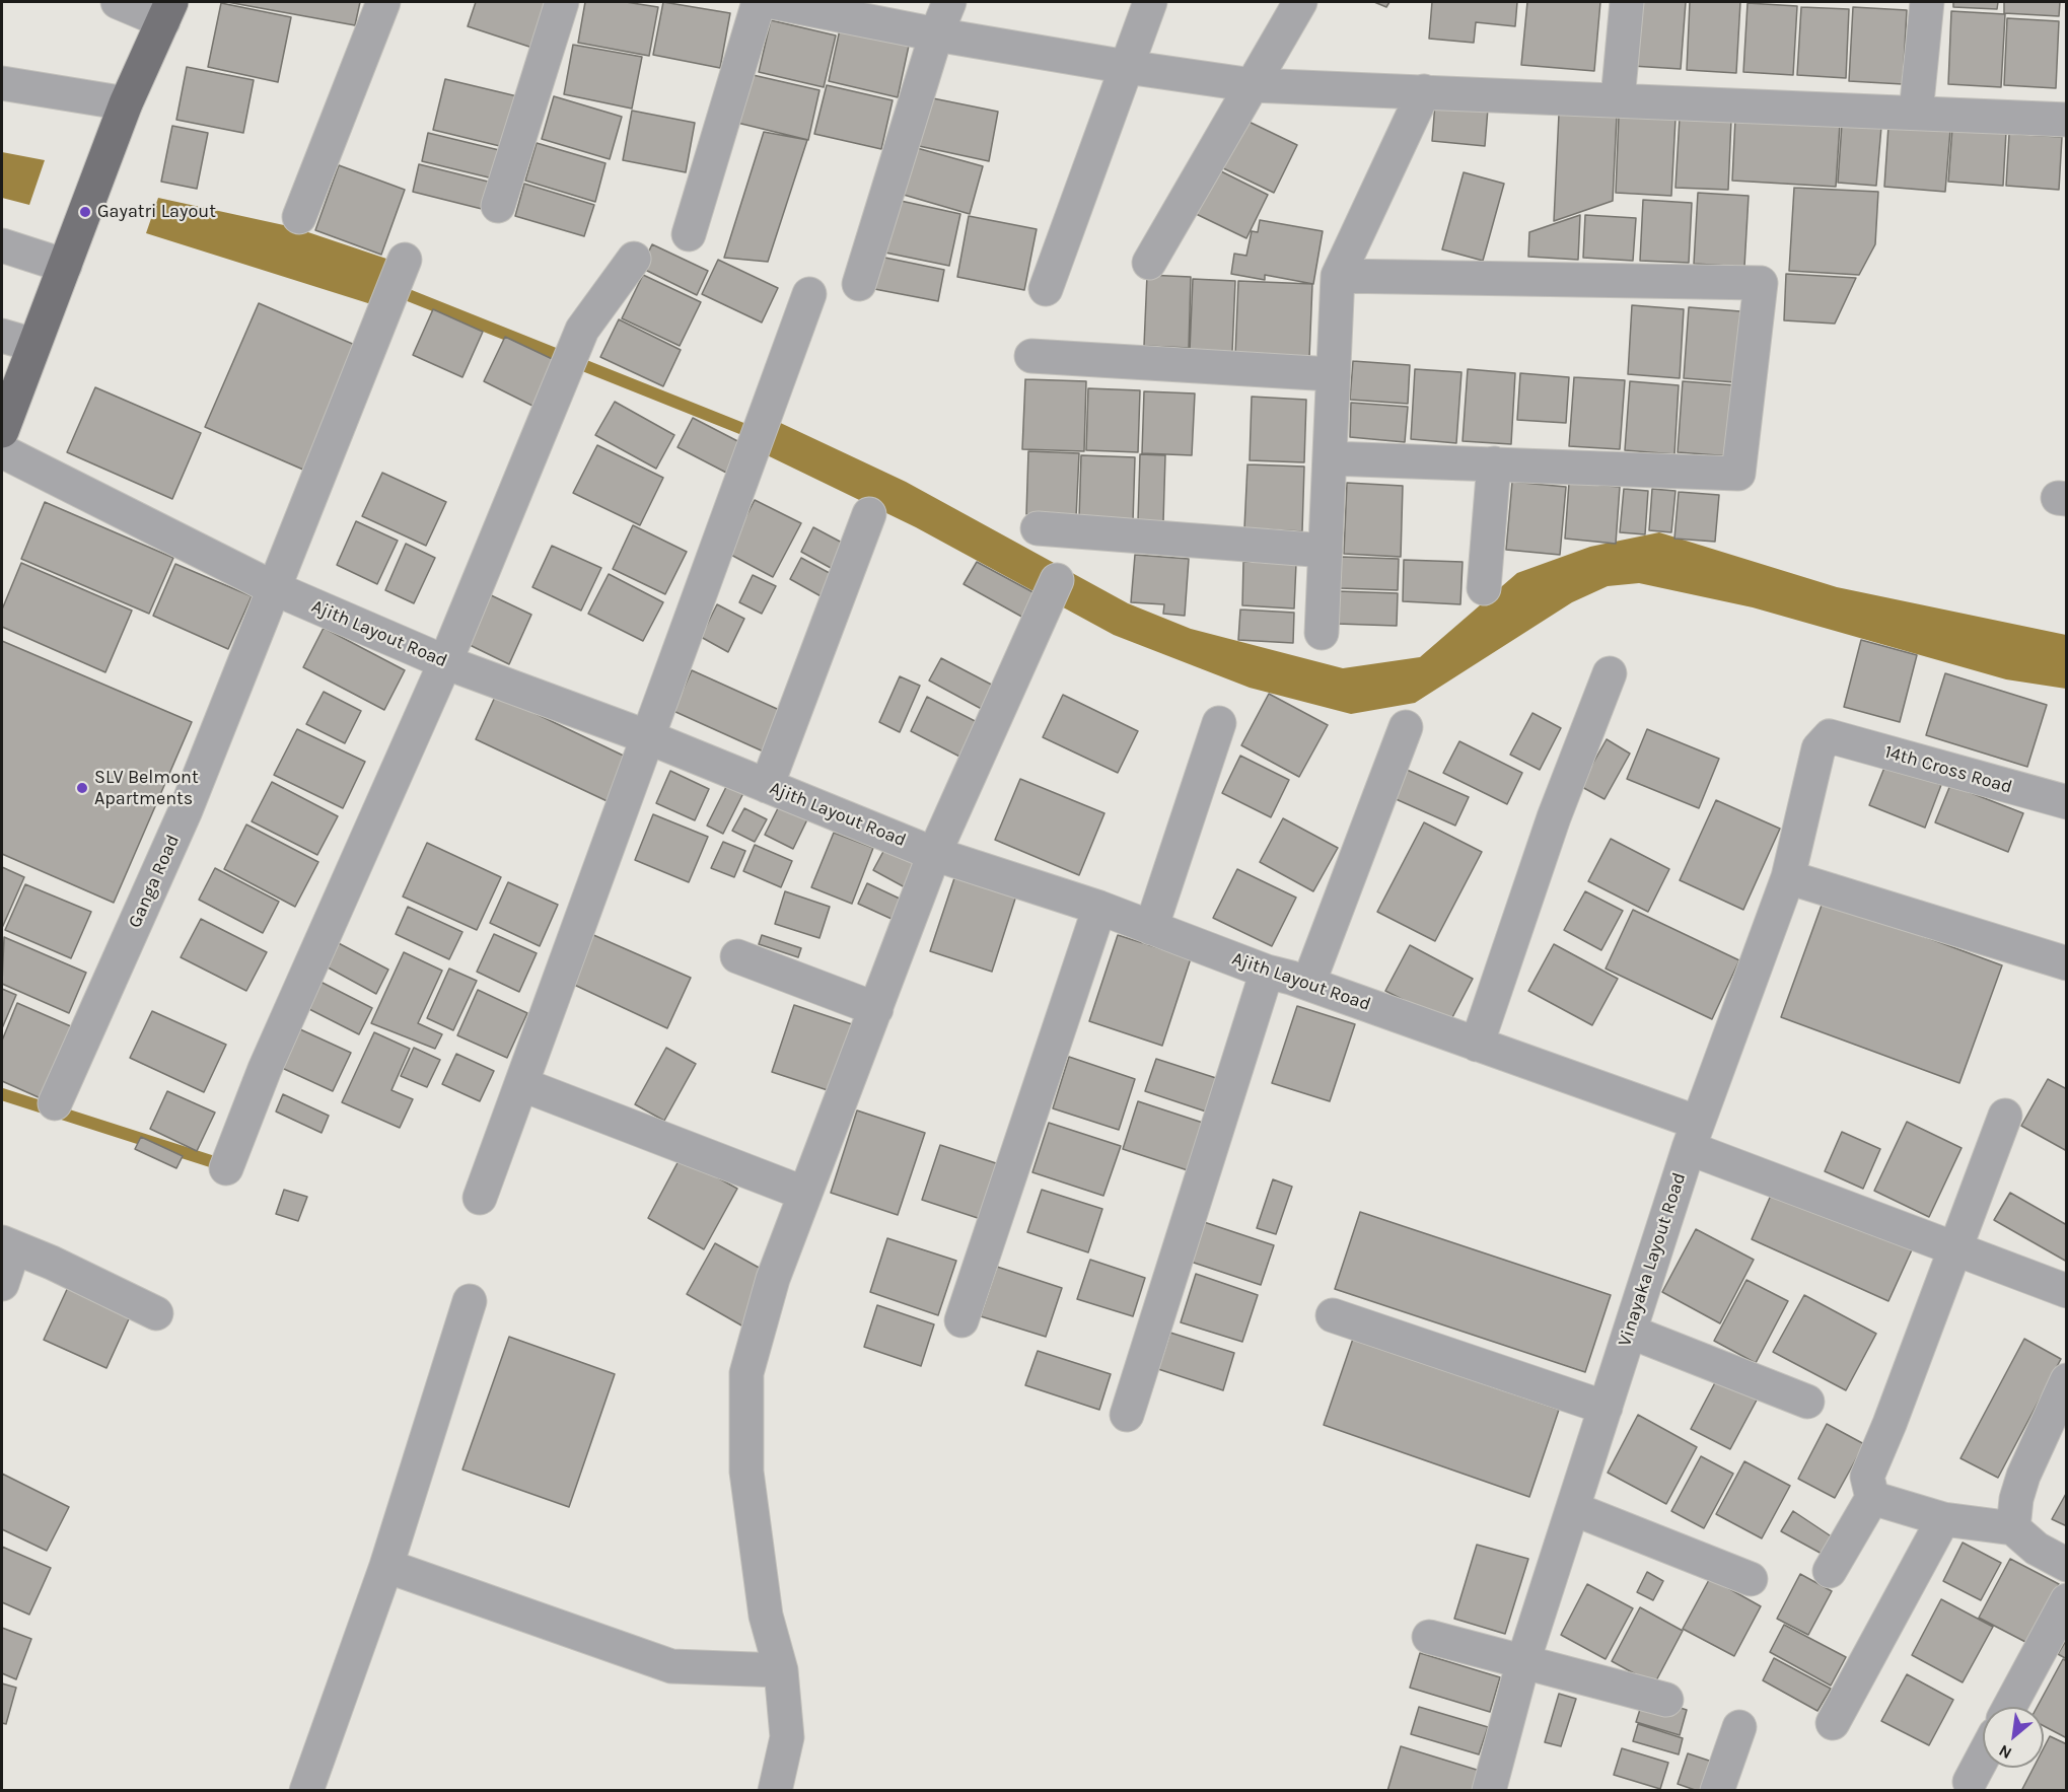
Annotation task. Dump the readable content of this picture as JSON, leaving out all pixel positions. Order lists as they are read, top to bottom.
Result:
{
  "streets": {
    "street": [
      "Ajith Layout Road",
      "14th Cross Road",
      "Ganga Road",
      "Vinayaka Layout Road"
    ]
  },
  "crossings": [
    ["Ajith Layout Road", "Ganga Road"],
    ["Ajith Layout Road", "Vinayaka Layout Road"],
    ["14th Cross Road", "Vinayaka Layout Road"]
  ],
  "places": ["Gayatri Layout", "SLV Belmont Apartments"],
  "north": "bottom left"
}
